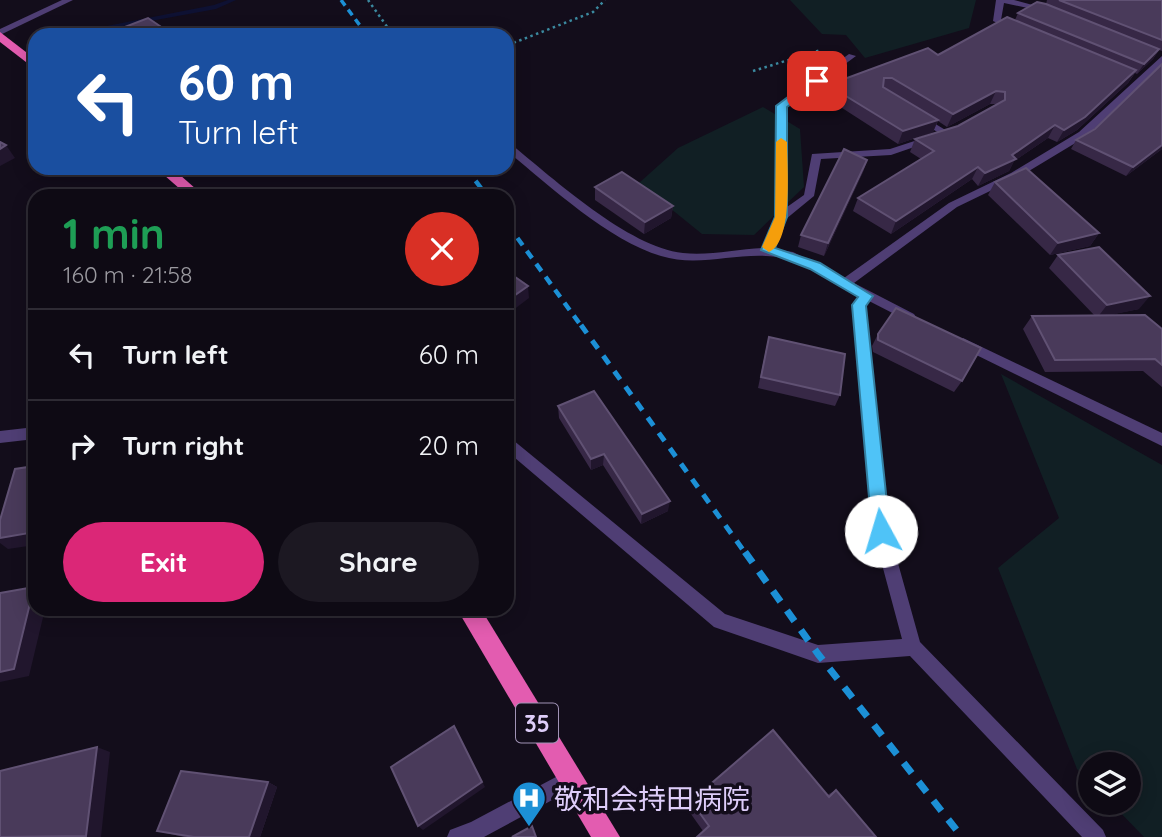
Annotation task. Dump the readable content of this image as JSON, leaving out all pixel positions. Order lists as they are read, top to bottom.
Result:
{
  "streets": {
    "highway": ["35"]
  },
  "places": {
    "hospital": ["敬和会持田病院"]
  },
  "page": {
    "turn": ["60 m", "Turn left"],
    "heading": ["1 min", "160 m · 21:58"],
    "list": [
      {
        "name": "Turn left",
        "value": "60 m"
      },
      {
        "name": "Turn right",
        "value": "20 m"
      }
    ],
    "buttons": ["Exit", "Share"]
  }
}
